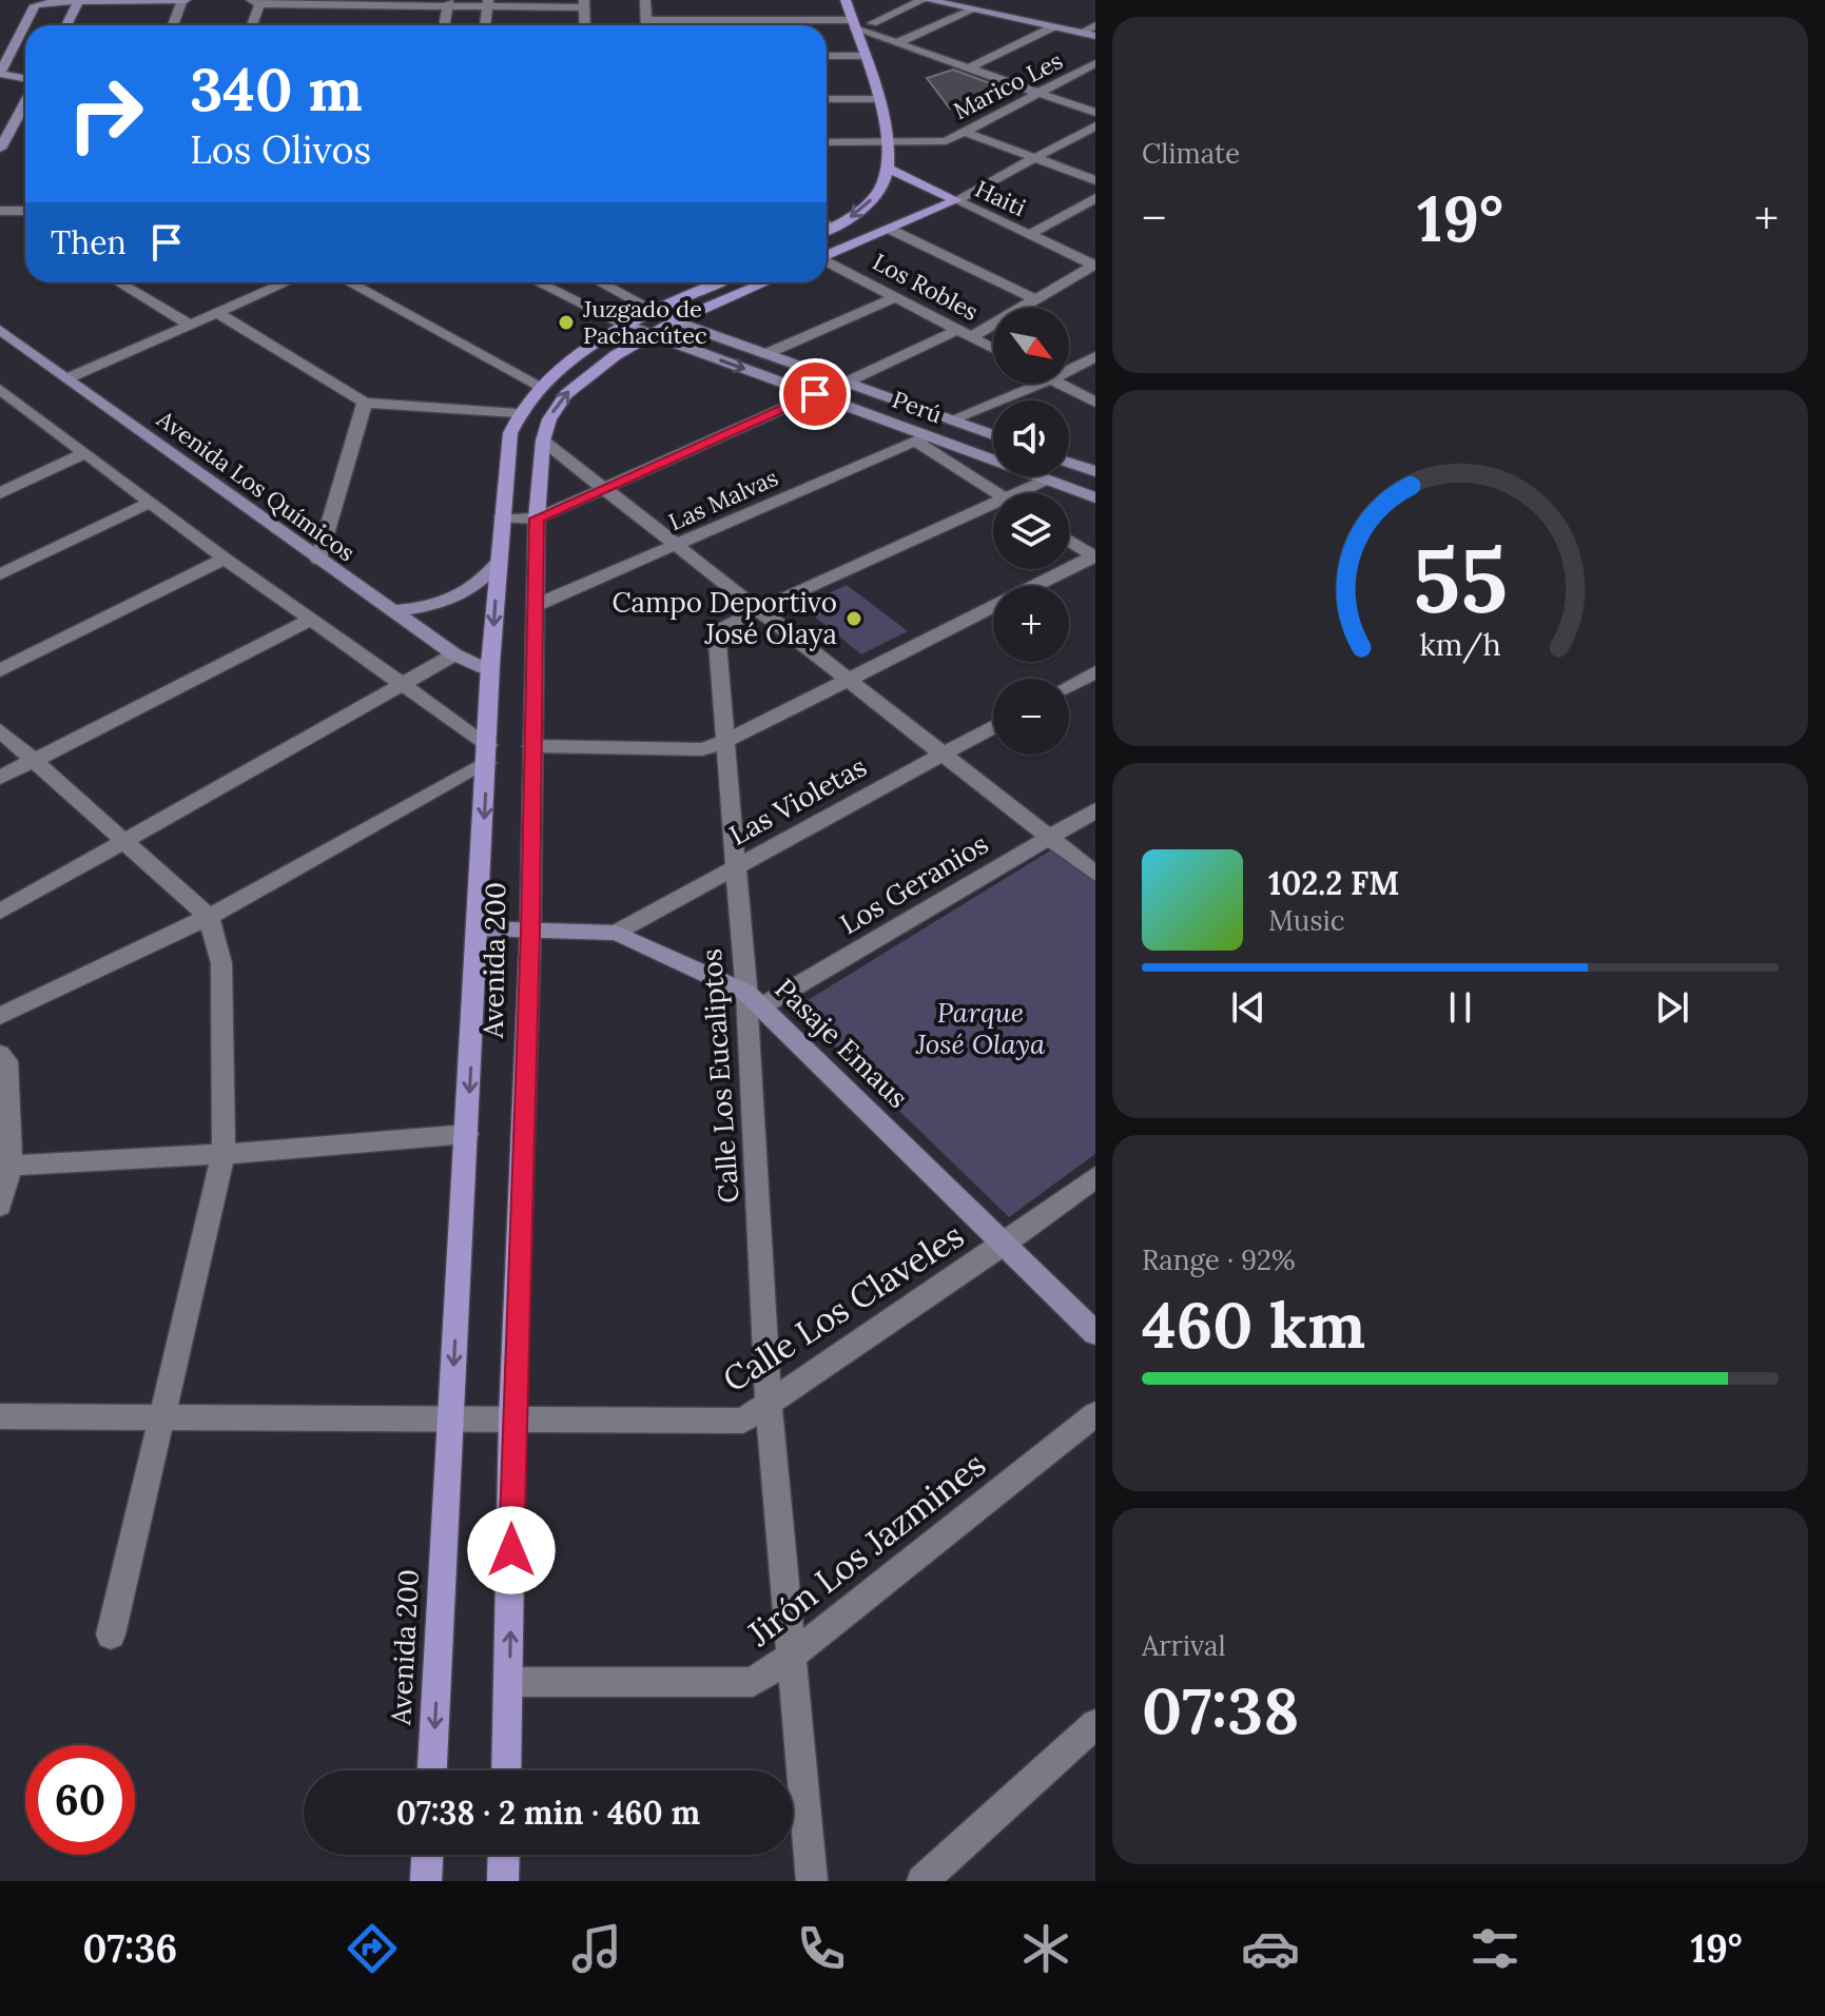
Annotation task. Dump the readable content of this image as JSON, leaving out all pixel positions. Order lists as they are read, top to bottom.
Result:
{
  "streets": {
    "main road": [
      "Haiti",
      "Perú",
      "Avenida Los Químicos",
      "Avenida 200",
      "Pasaje Emaus"
    ],
    "street": [
      "Marico Les",
      "Los Robles",
      "Las Malvas",
      "Las Violetas",
      "Los Geranios",
      "Calle Los Eucaliptos",
      "Calle Los Claveles",
      "Jirón Los Jazmines"
    ]
  },
  "crossings": [
    ["Perú", "Las Malvas"],
    ["Perú", "Avenida 200"],
    ["Perú", "Calle Los Eucaliptos"],
    ["Avenida Los Químicos", "Avenida 200"],
    ["Las Malvas", "Avenida 200"],
    ["Las Violetas", "Pasaje Emaus"],
    ["Las Violetas", "Calle Los Eucaliptos"],
    ["Los Geranios", "Pasaje Emaus"],
    ["Los Geranios", "Calle Los Eucaliptos"],
    ["Avenida 200", "Pasaje Emaus"],
    ["Avenida 200", "Calle Los Claveles"],
    ["Avenida 200", "Jirón Los Jazmines"],
    ["Pasaje Emaus", "Calle Los Eucaliptos"],
    ["Pasaje Emaus", "Calle Los Claveles"],
    ["Calle Los Eucaliptos", "Calle Los Claveles"],
    ["Calle Los Eucaliptos", "Jirón Los Jazmines"]
  ],
  "parks": ["Parque José Olaya"],
  "places": ["Juzgado de Pachacútec", "Campo Deportivo José Olaya"],
  "north": "bottom right",
  "page": {
    "tile": [
      "Climate",
      ["Range · 92%", "460 km"],
      ["Arrival", "07:38"]
    ],
    "turn": ["340 m", "Los Olivos"],
    "heat": ["−", "19°", "+"],
    "then": "Then",
    "map_buttons": ["+", "−"],
    "song": ["102.2 FM", "Music"],
    "limit": "60",
    "trip": "07:38 · 2 min · 460 m",
    "tabs": ["07:36", "19°"],
    "gauge": ["55", "km/h"]
  }
}
